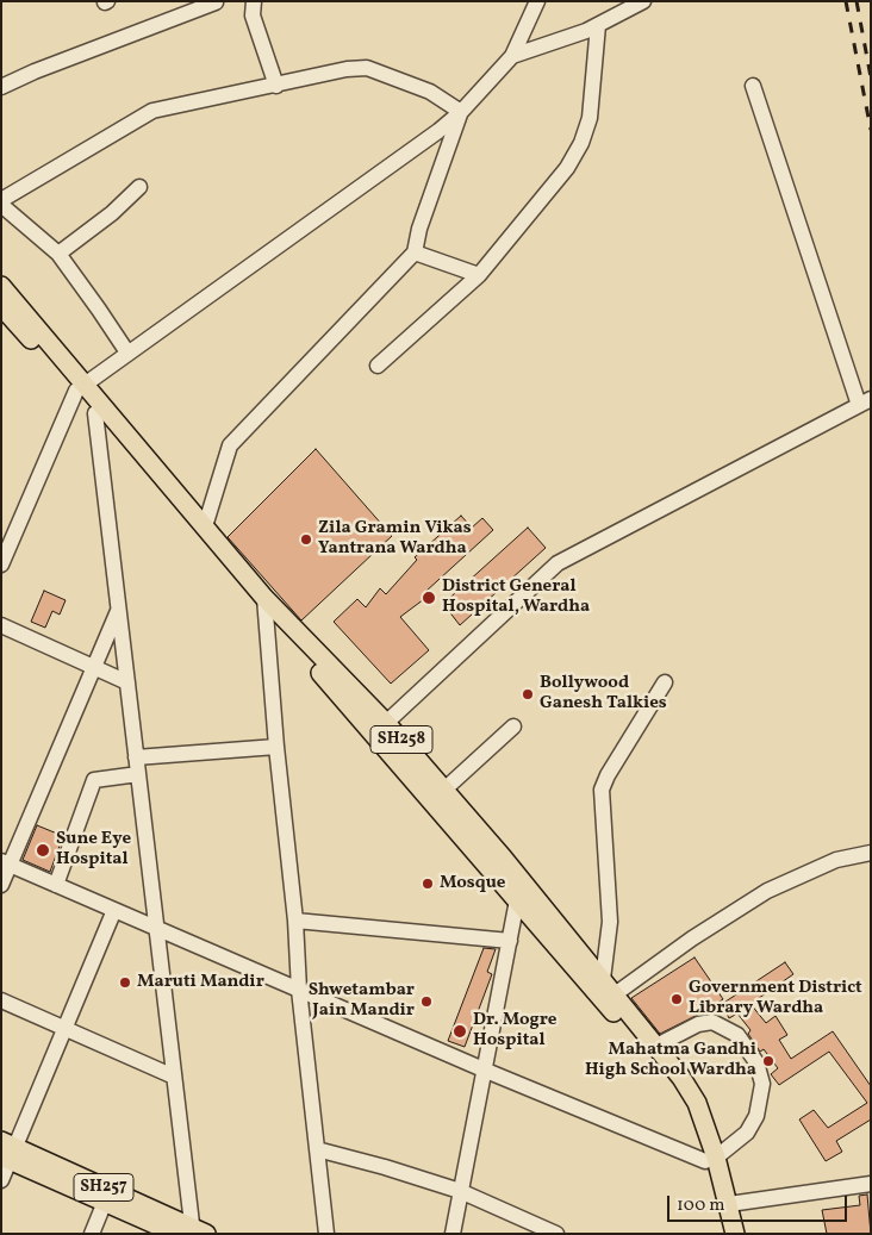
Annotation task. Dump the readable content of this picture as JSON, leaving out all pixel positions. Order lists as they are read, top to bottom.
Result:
{
  "streets": {
    "main road": ["SH258", "SH257"]
  },
  "places": [
    "Zila Gramin Vikas Yantrana Wardha",
    "District General Hospital, Wardha",
    "Bollywood Ganesh Talkies",
    "Sune Eye Hospital",
    "Mosque",
    "Maruti Mandir",
    "Government District Library Wardha",
    "Shwetambar Jain Mandir",
    "Dr. Mogre Hospital",
    "Mahatma Gandhi High School Wardha"
  ],
  "scale_bar": "100 m"
}
